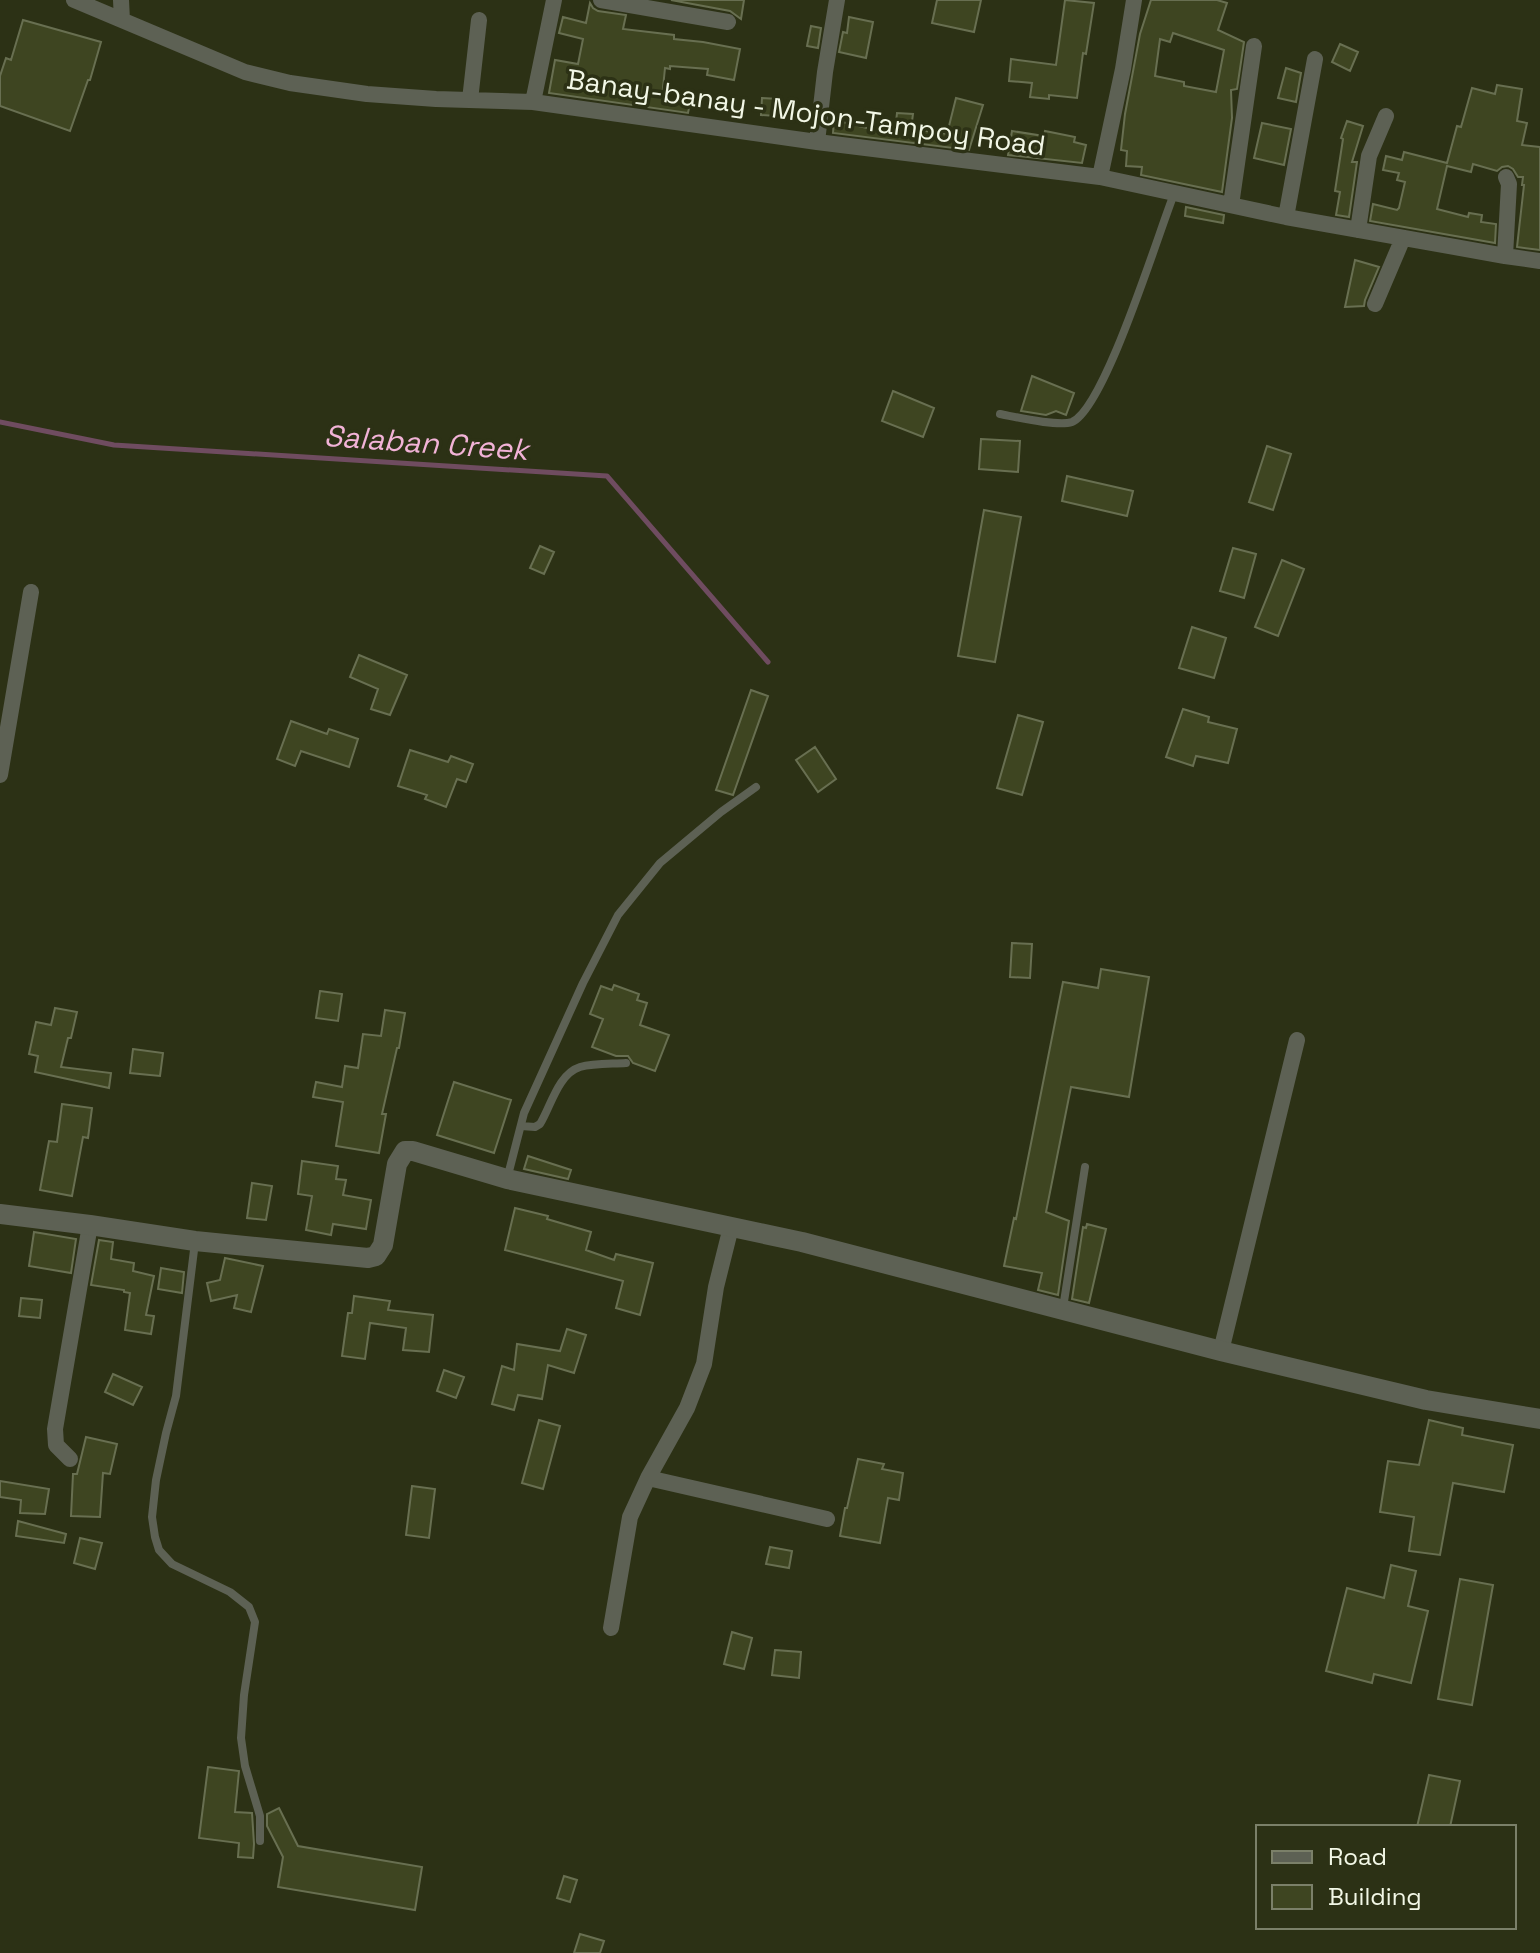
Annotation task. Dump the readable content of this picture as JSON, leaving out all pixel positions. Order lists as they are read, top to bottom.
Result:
{
  "streets": {
    "street": ["Banay-banay - Mojon-Tampoy Road"]
  },
  "water": ["Salaban Creek"],
  "legend": ["Road", "Building"]
}
